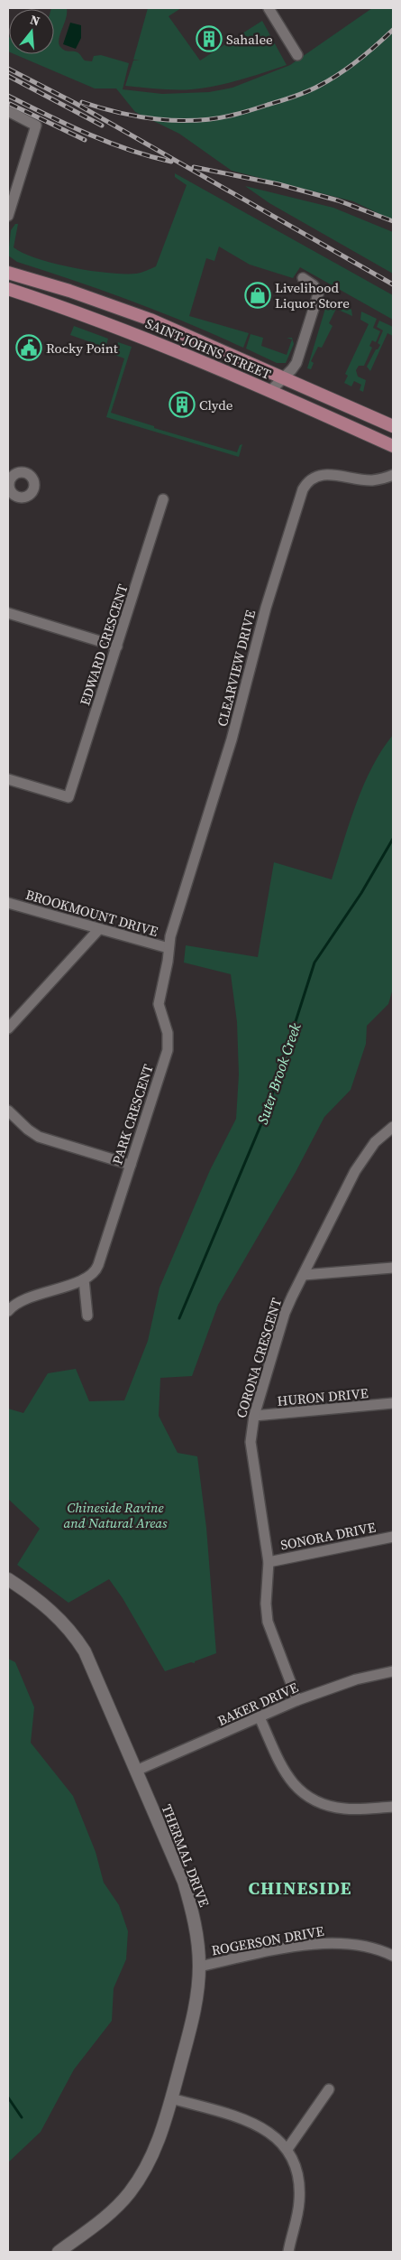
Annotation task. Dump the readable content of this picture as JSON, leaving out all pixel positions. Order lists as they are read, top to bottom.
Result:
{
  "streets": {
    "main road": ["SAINT JOHNS STREET"],
    "street": [
      "EDWARD CRESCENT",
      "CLEARVIEW DRIVE",
      "BROOKMOUNT DRIVE",
      "PARK CRESCENT",
      "CORONA CRESCENT",
      "HURON DRIVE",
      "SONORA DRIVE",
      "BAKER DRIVE",
      "THERMAL DRIVE",
      "ROGERSON DRIVE"
    ]
  },
  "crossings": [
    ["CLEARVIEW DRIVE", "BROOKMOUNT DRIVE"],
    ["CLEARVIEW DRIVE", "PARK CRESCENT"],
    ["BROOKMOUNT DRIVE", "PARK CRESCENT"],
    ["CORONA CRESCENT", "HURON DRIVE"],
    ["CORONA CRESCENT", "SONORA DRIVE"],
    ["CORONA CRESCENT", "BAKER DRIVE"],
    ["BAKER DRIVE", "THERMAL DRIVE"],
    ["THERMAL DRIVE", "ROGERSON DRIVE"]
  ],
  "districts": ["CHINESIDE"],
  "water": ["Suter Brook Creek"],
  "parks": ["Chineside Ravine and Natural Areas"],
  "places": {
    "building": ["Sahalee", "Clyde"],
    "shop": ["Livelihood Liquor Store"],
    "public building": ["Rocky Point"]
  },
  "north": "top"
}
